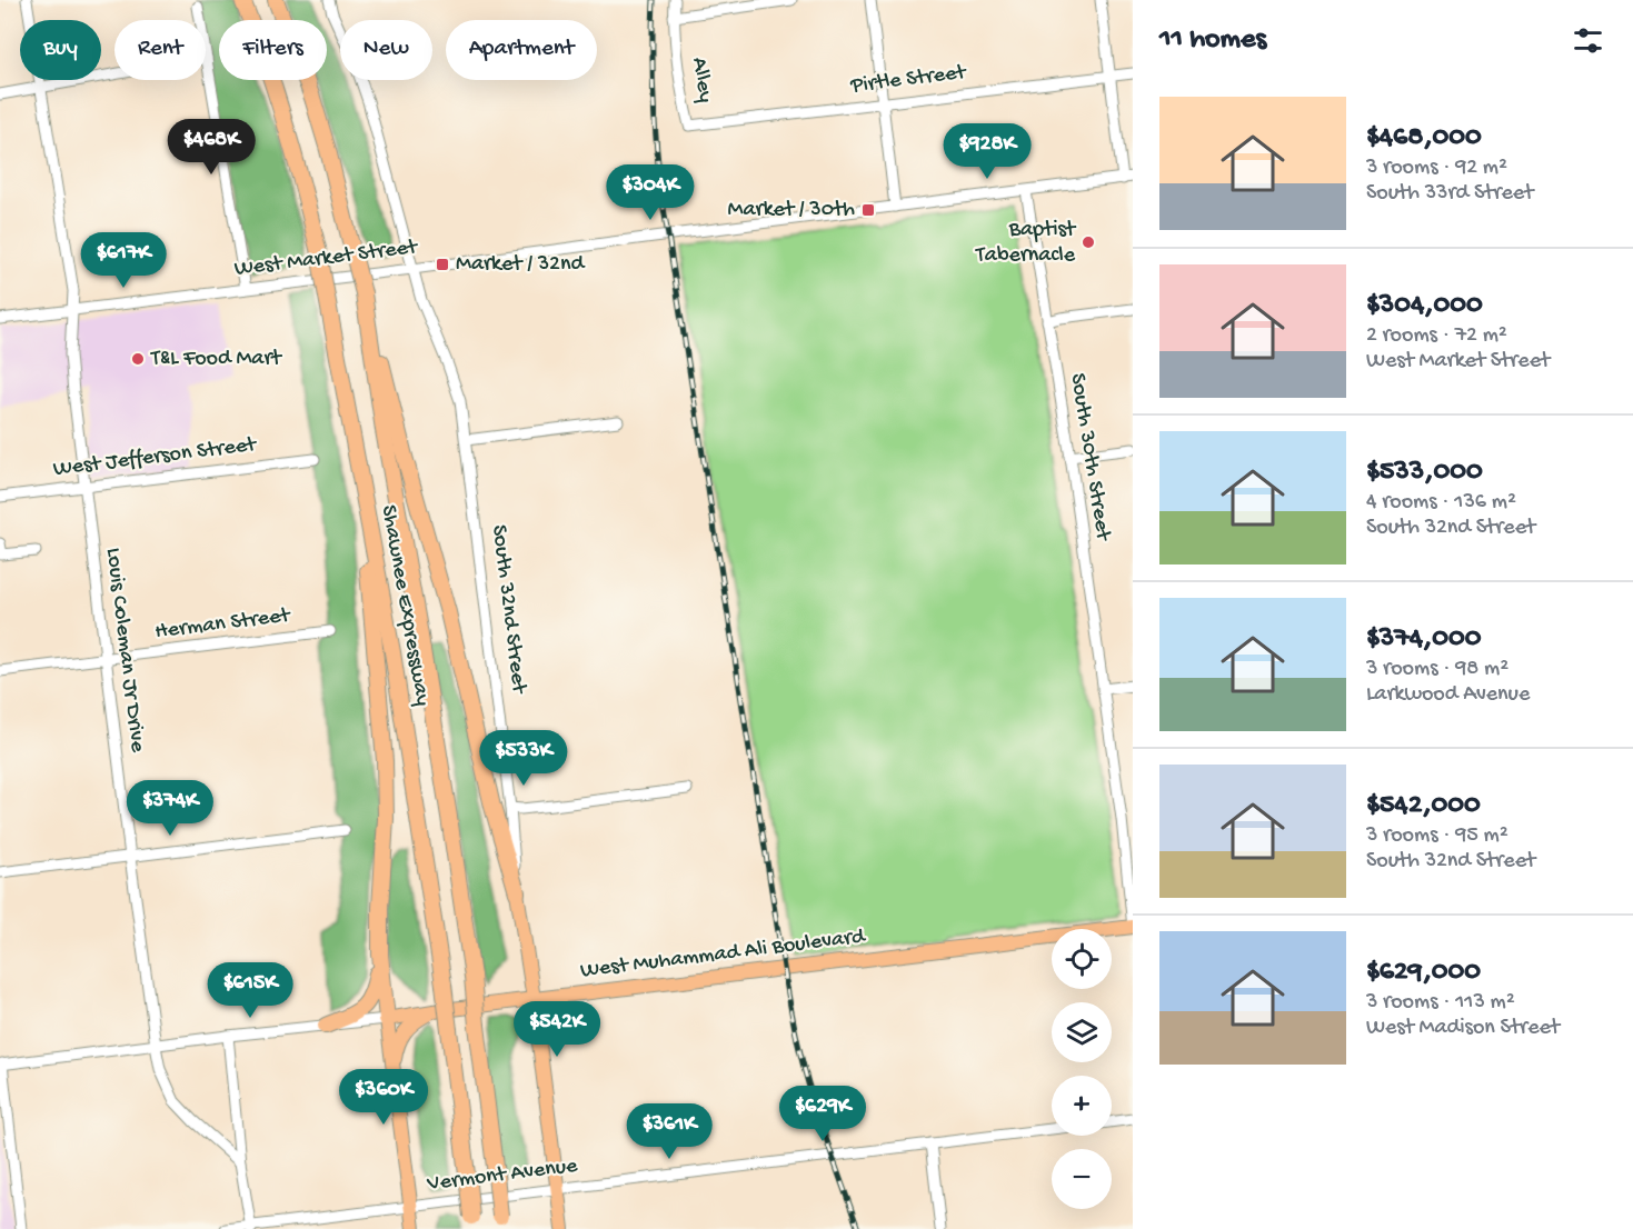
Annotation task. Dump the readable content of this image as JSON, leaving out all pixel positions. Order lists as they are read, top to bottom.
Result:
{
  "streets": {
    "highway": ["Shawnee Expressway"],
    "main road": ["South 32nd Street", "West Muhammad Ali Boulevard"],
    "street": [
      "Alley",
      "Pirtle Street",
      "West Market Street",
      "South 30th Street",
      "West Jefferson Street",
      "Herman Street",
      "Louis Coleman Jr Drive",
      "Vermont Avenue"
    ]
  },
  "crossings": [
    ["Alley", "Pirtle Street"],
    ["West Market Street", "South 30th Street"],
    ["West Market Street", "South 32nd Street"],
    ["West Market Street", "Louis Coleman Jr Drive"],
    ["South 30th Street", "West Muhammad Ali Boulevard"],
    ["West Jefferson Street", "Louis Coleman Jr Drive"],
    ["South 32nd Street", "West Muhammad Ali Boulevard"],
    ["South 32nd Street", "Vermont Avenue"],
    ["Herman Street", "Louis Coleman Jr Drive"],
    ["Louis Coleman Jr Drive", "West Muhammad Ali Boulevard"]
  ],
  "places": {
    "transit": ["Market / 30th", "Market / 32nd"],
    "other": ["Baptist Tabernacle", "T&L Food Mart"]
  },
  "page": {
    "heading": "11 homes",
    "chip": [
      "Buy",
      "Rent",
      "Filters",
      "New",
      "Apartment"
    ],
    "list": [
      {
        "name": "$468,000",
        "note": "3 rooms · 92 m² · South 33rd Street"
      },
      {
        "name": "$304,000",
        "note": "2 rooms · 72 m² · West Market Street"
      },
      {
        "name": "$533,000",
        "note": "4 rooms · 136 m² · South 32nd Street"
      },
      {
        "name": "$374,000",
        "note": "3 rooms · 98 m² · Larkwood Avenue"
      },
      {
        "name": "$542,000",
        "note": "3 rooms · 95 m² · South 32nd Street"
      },
      {
        "name": "$629,000",
        "note": "3 rooms · 113 m² · West Madison Street"
      }
    ],
    "price": [
      "$468K",
      "$928K",
      "$304K",
      "$617K",
      "$533K",
      "$374K",
      "$615K",
      "$542K",
      "$360K",
      "$629K",
      "$361K"
    ],
    "map_buttons": ["+", "−"]
  }
}
